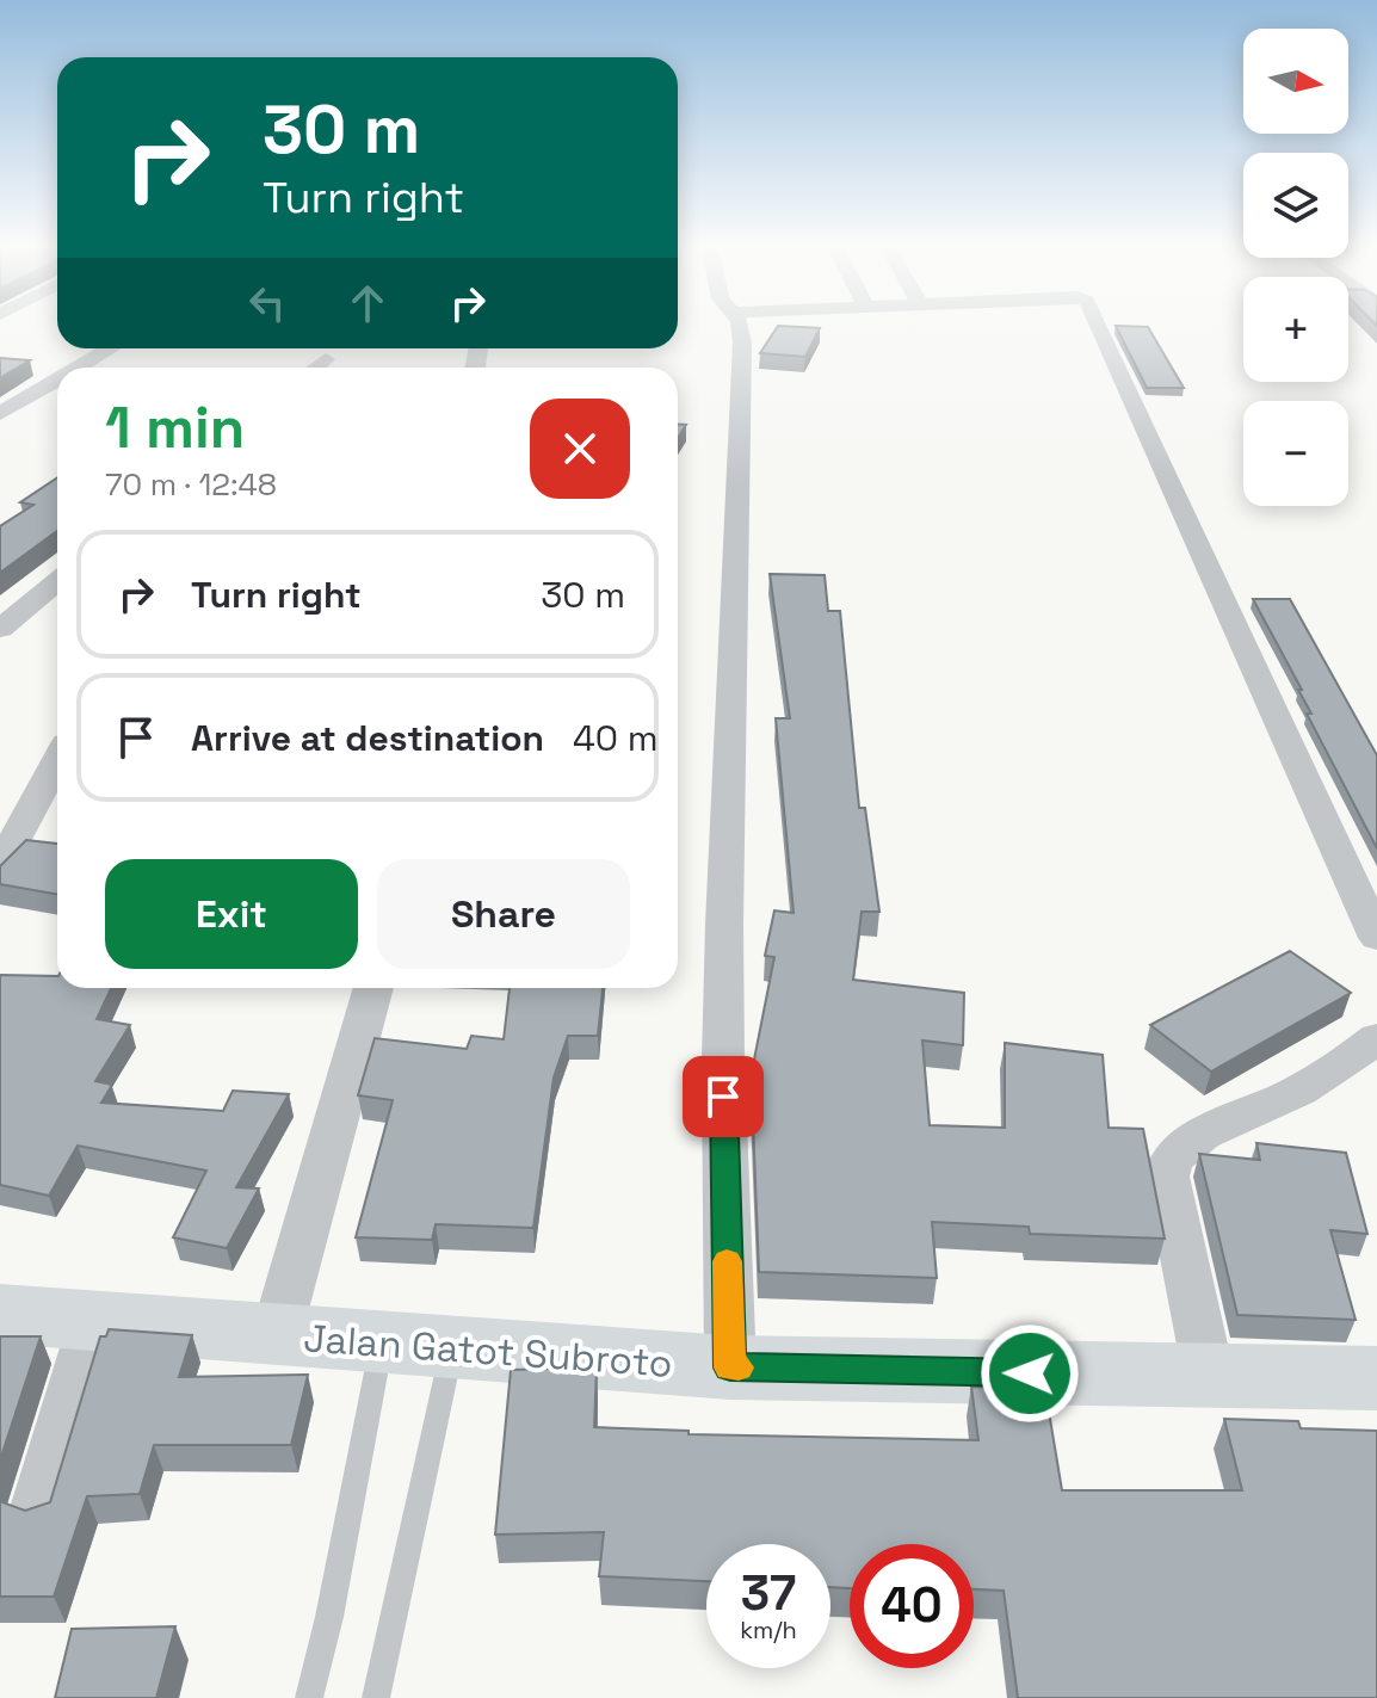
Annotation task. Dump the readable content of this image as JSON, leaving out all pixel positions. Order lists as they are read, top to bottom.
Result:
{
  "streets": {
    "street": ["Jalan Gatot Subroto"]
  },
  "north": "right",
  "page": {
    "map_buttons": ["+", "−"],
    "turn": ["30 m", "Turn right"],
    "heading": ["1 min", "70 m · 12:48"],
    "list": [
      {
        "name": "Turn right",
        "value": "30 m"
      },
      {
        "name": "Arrive at destination",
        "value": "40 m"
      }
    ],
    "buttons": ["Exit", "Share"],
    "speed": "37 km/h",
    "limit": "40"
  }
}
